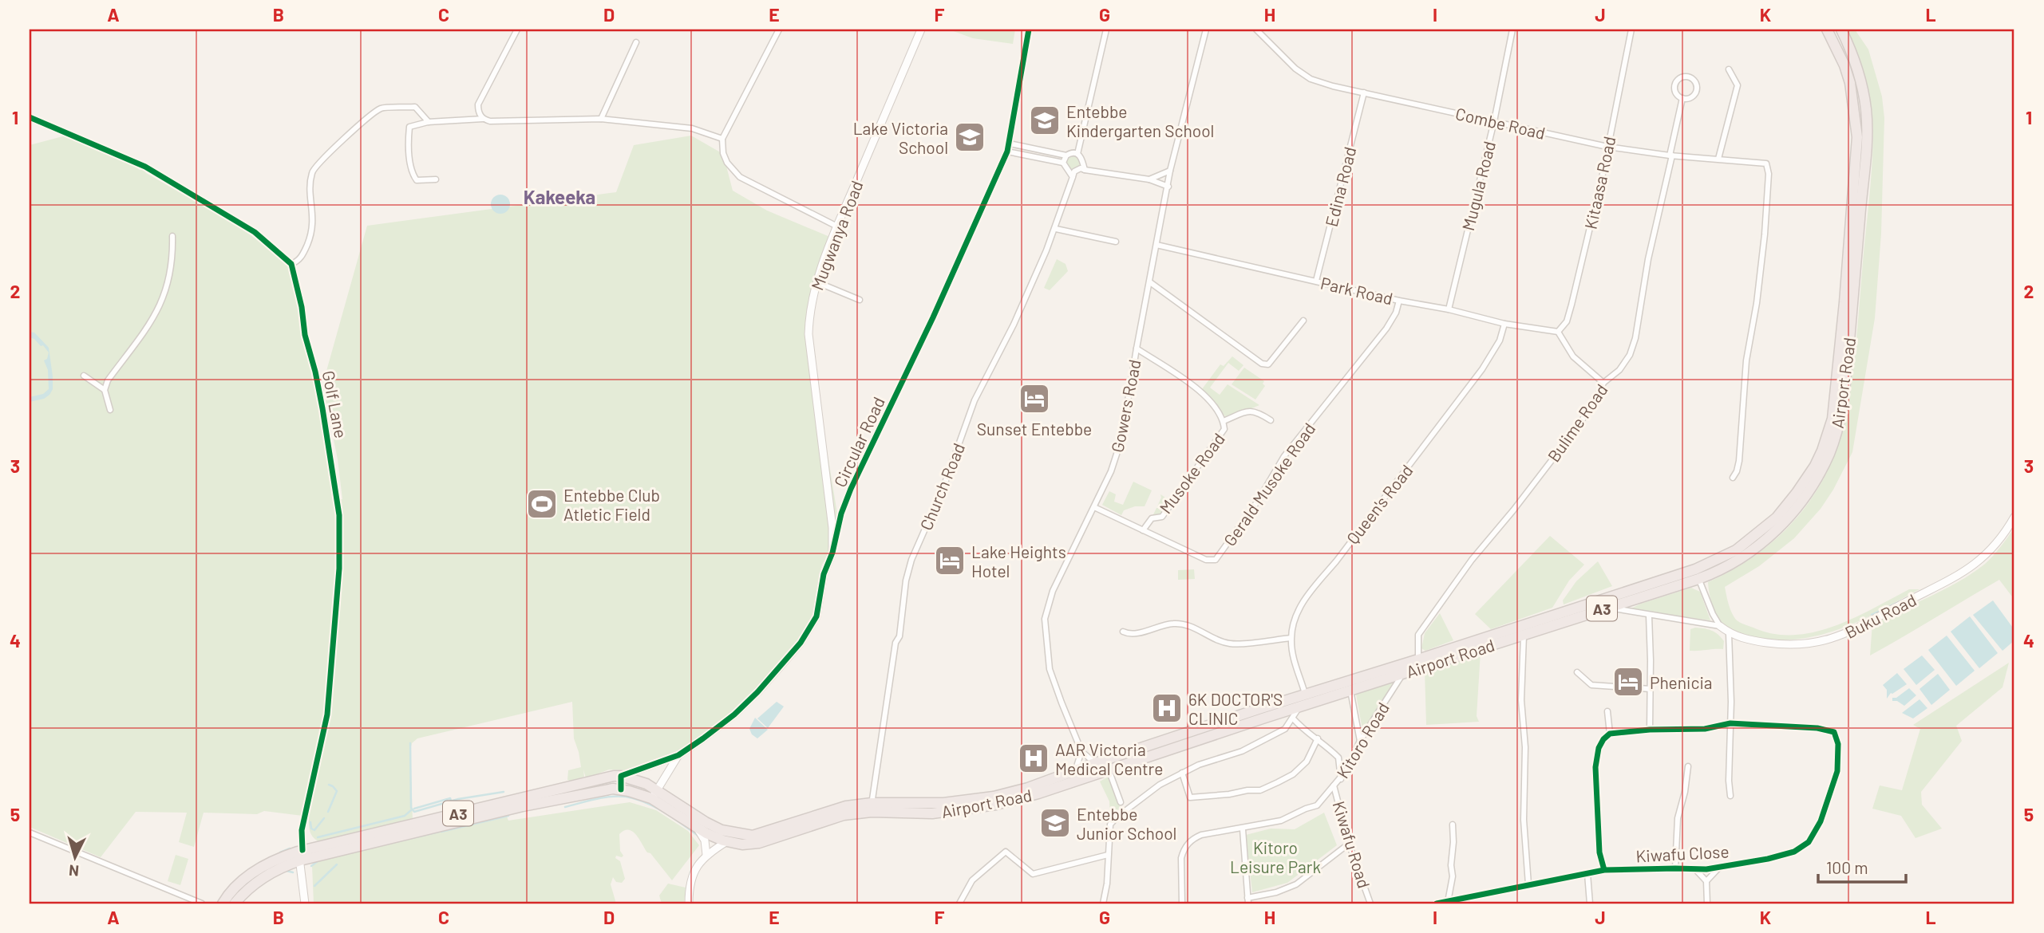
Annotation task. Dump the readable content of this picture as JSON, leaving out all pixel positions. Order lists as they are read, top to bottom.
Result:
{
  "streets": {
    "highway": ["Airport Road", "A3"],
    "street": [
      "Combe Road",
      "Kitaasa Road",
      "Mugula Road",
      "Edina Road",
      "Mugwanya Road",
      "Park Road",
      "Golf Lane",
      "Gowers Road",
      "Bulime Road",
      "Circular Road",
      "Musoke Road",
      "Gerald Musoke Road",
      "Church Road",
      "Queen's Road",
      "Buku Road",
      "Kitoro Road",
      "Kiwafu Road",
      "Kiwafu Close"
    ]
  },
  "crossings": [
    ["Combe Road", "Kitaasa Road"],
    ["Combe Road", "Mugula Road"],
    ["Combe Road", "Edina Road"],
    ["Combe Road", "Bulime Road"],
    ["Kitaasa Road", "Park Road"],
    ["Mugula Road", "Park Road"],
    ["Edina Road", "Park Road"],
    ["Mugwanya Road", "Circular Road"],
    ["Park Road", "Gowers Road"],
    ["Park Road", "Gerald Musoke Road"],
    ["Park Road", "Queen's Road"],
    ["Airport Road", "Gowers Road"],
    ["Airport Road", "Bulime Road"],
    ["Airport Road", "Circular Road"],
    ["Airport Road", "Church Road"],
    ["Airport Road", "Queen's Road"],
    ["Airport Road", "A3"],
    ["Airport Road", "Buku Road"],
    ["Airport Road", "Kitoro Road"],
    ["Golf Lane", "A3"],
    ["Gowers Road", "Musoke Road"],
    ["Gowers Road", "Gerald Musoke Road"],
    ["Circular Road", "A3"],
    ["Musoke Road", "Gerald Musoke Road"],
    ["Kitoro Road", "Kiwafu Road"]
  ],
  "districts": ["Kakeeka"],
  "parks": ["Kitoro Leisure Park"],
  "places": {
    "school or university": ["Entebbe Kindergarten School", "Lake Victoria School", "Entebbe Junior School"],
    "hotel": ["Sunset Entebbe", "Lake Heights Hotel", "Phenicia"],
    "sports": ["Entebbe Club Atletic Field"],
    "hospital": ["6K DOCTOR'S CLINIC", "AAR Victoria Medical Centre"]
  },
  "scale_bar": "100 m",
  "north": "bottom",
  "grid": {
    "columns": [
      "A",
      "B",
      "C",
      "D",
      "E",
      "F",
      "G",
      "H",
      "I",
      "J",
      "K",
      "L"
    ],
    "rows": [
      "1",
      "2",
      "3",
      "4",
      "5"
    ]
  }
}
